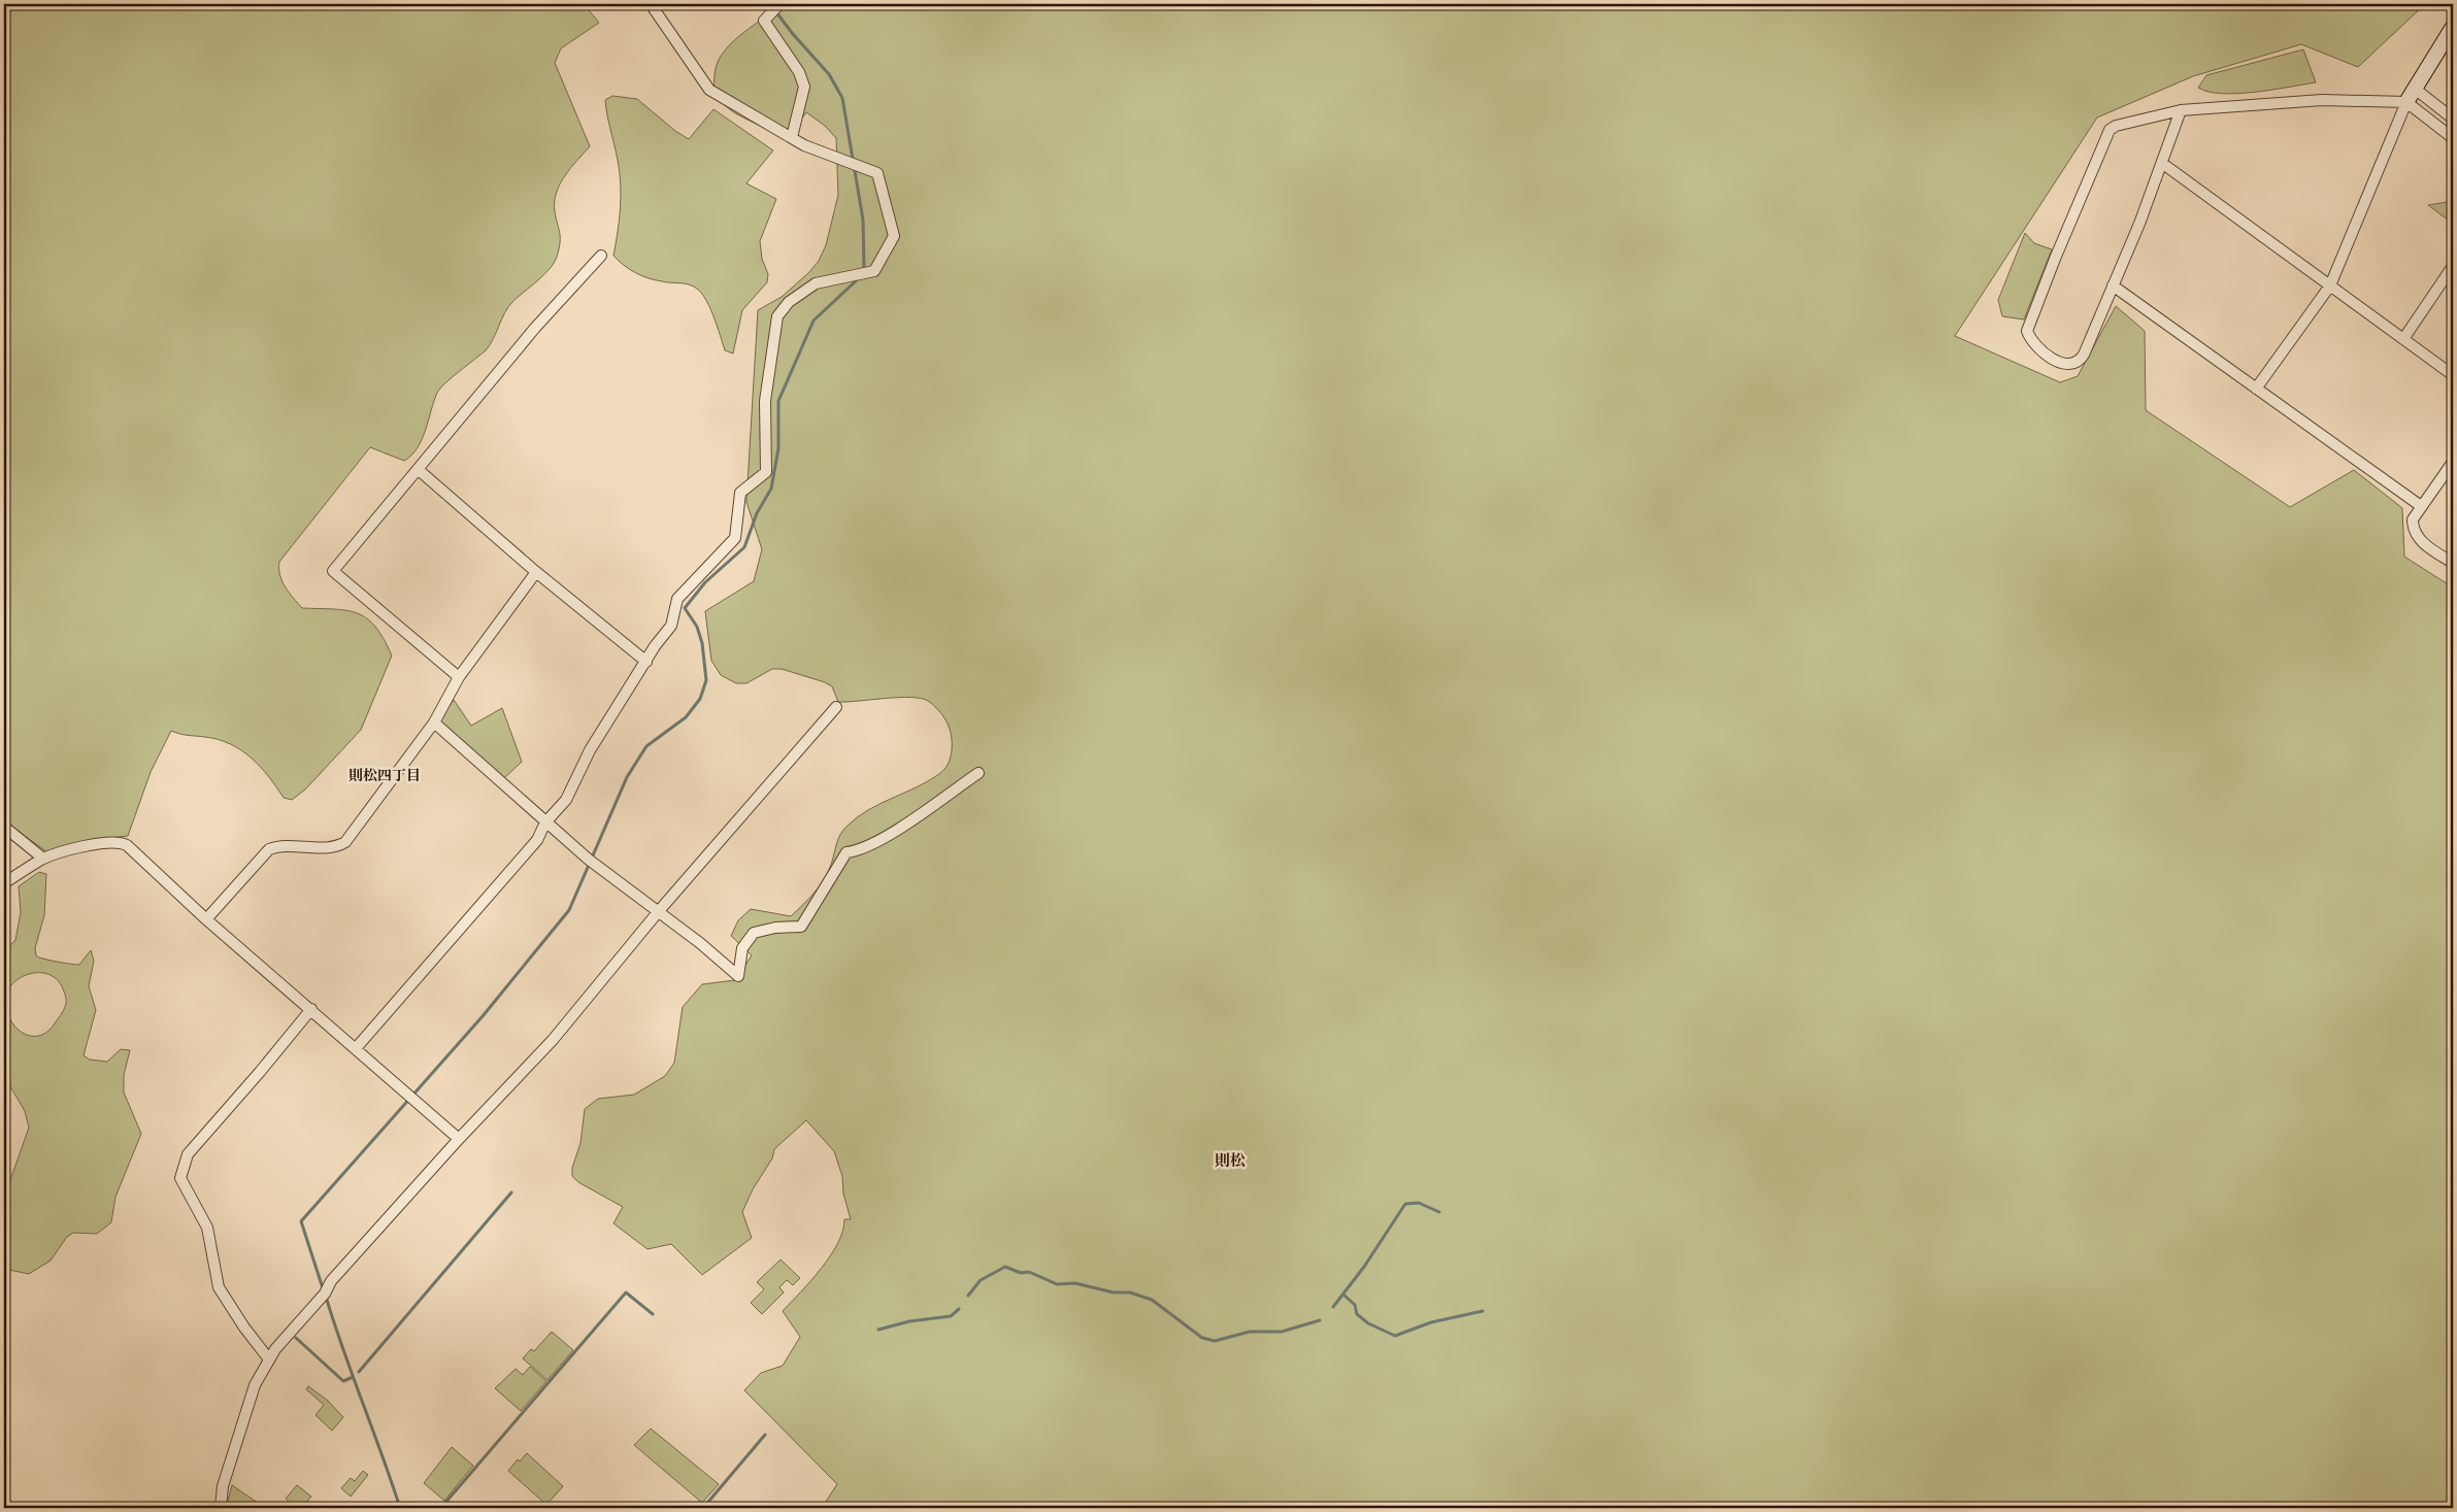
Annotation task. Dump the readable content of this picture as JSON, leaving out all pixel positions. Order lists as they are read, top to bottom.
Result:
{
  "districts": ["則松四丁目", "則松"]
}
